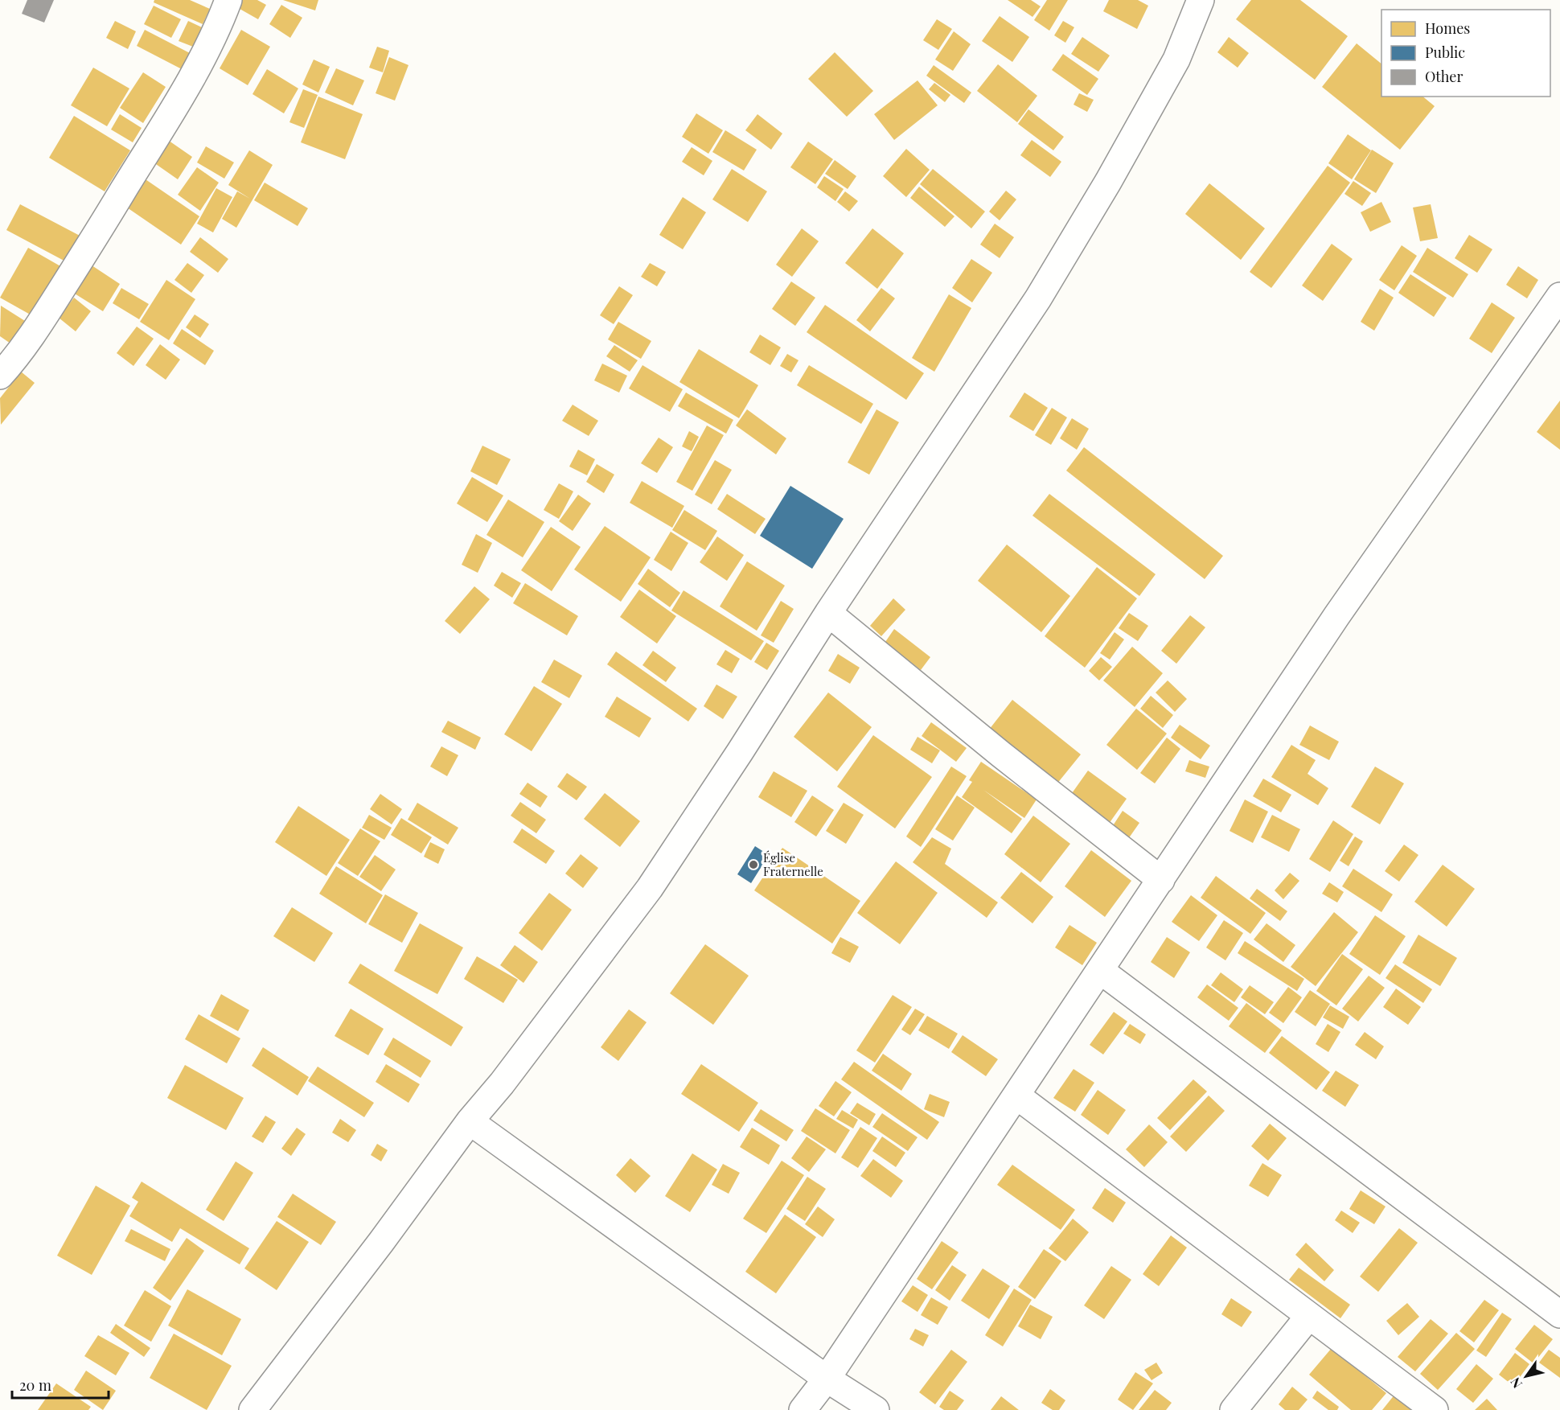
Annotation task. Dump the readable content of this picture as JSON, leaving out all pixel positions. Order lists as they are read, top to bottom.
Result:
{
  "places": ["Église Fraternelle"],
  "legend": ["Homes", "Public", "Other"],
  "scale_bar": "20 m",
  "north": "bottom left"
}
